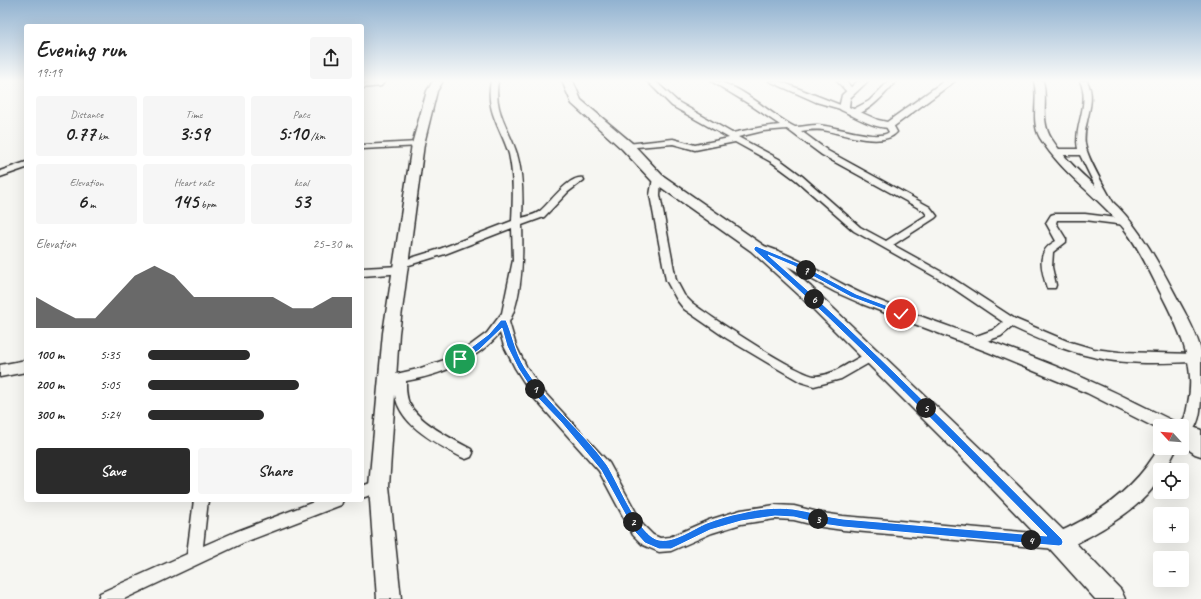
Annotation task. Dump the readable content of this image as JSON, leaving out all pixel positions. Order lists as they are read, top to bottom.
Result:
{
  "north": "top left",
  "page": {
    "heading": ["Evening run", "19:19"],
    "stats": [
      ["Distance", "0.77 km"],
      ["Time", "3:59"],
      ["Pace", "5:10 /km"],
      ["Elevation", "6 m"],
      ["Heart rate", "145 bpm"],
      ["kcal", "53"]
    ],
    "chart": ["Elevation", "25–30 m"],
    "pins": [
      "7",
      "6",
      "1",
      "5",
      "3",
      "2",
      "4"
    ],
    "list": [
      {
        "name": "100 m",
        "note": "5:35"
      },
      {
        "name": "200 m",
        "note": "5:05"
      },
      {
        "name": "300 m",
        "note": "5:24"
      }
    ],
    "map_buttons": ["+", "−"],
    "buttons": ["Save", "Share"]
  }
}
